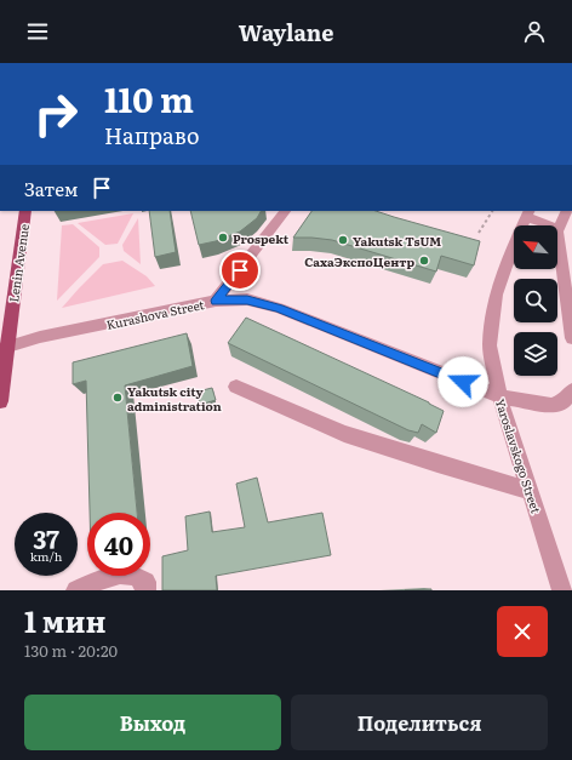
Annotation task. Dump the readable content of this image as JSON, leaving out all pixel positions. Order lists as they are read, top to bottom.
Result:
{
  "streets": {
    "main road": ["Lenin Avenue"],
    "street": ["Kurashova Street", "Yaroslavskogo Street"]
  },
  "crossings": [
    ["Lenin Avenue", "Kurashova Street"],
    ["Kurashova Street", "Yaroslavskogo Street"]
  ],
  "places": [
    "Prospekt",
    "Yakutsk TsUM",
    "СахаЭкспоЦентр",
    "Yakutsk city administration"
  ],
  "north": "top left",
  "page": {
    "header": "Waylane",
    "turn": ["110 m", "Направо"],
    "then": "Затем",
    "speed": "37 km/h",
    "limit": "40",
    "heading": ["1 мин", "130 m · 20:20"],
    "buttons": ["Выход", "Поделиться"]
  }
}
